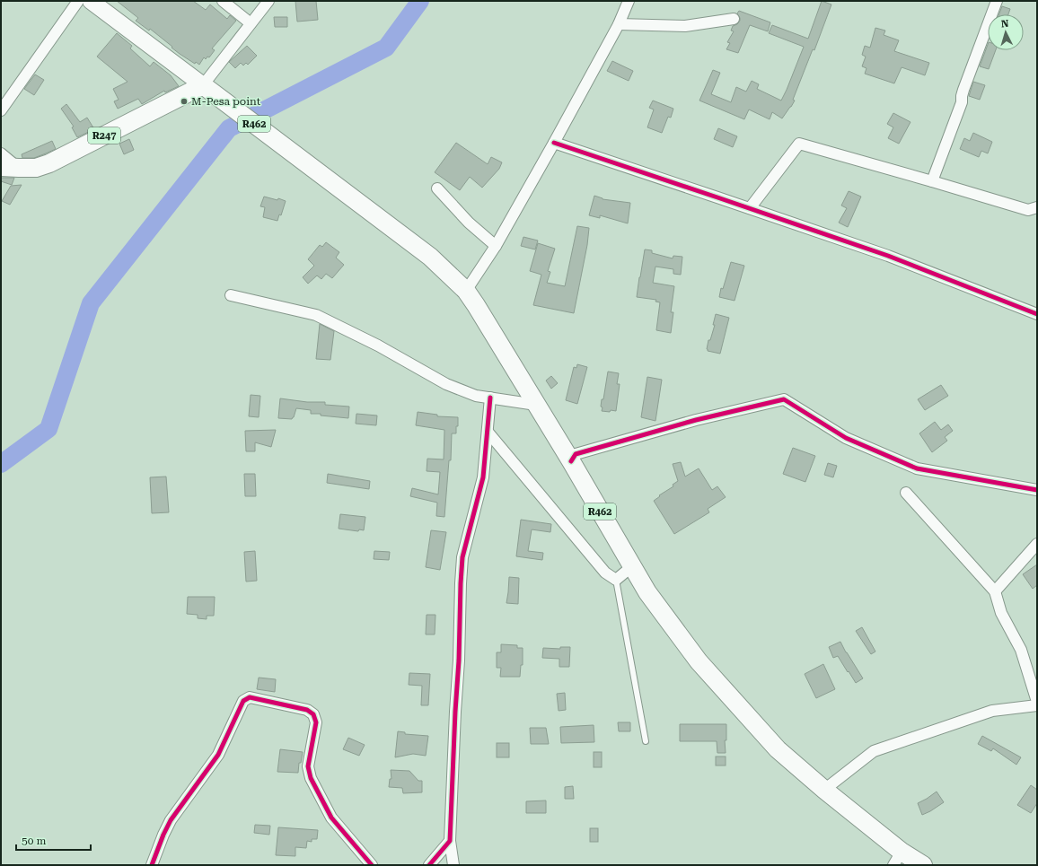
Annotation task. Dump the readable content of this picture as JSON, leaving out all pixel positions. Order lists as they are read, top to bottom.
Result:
{
  "streets": {
    "main road": ["R462", "R247"]
  },
  "crossings": [
    ["R462", "R247"]
  ],
  "places": ["M-Pesa point"],
  "scale_bar": "50 m",
  "north": "top"
}
